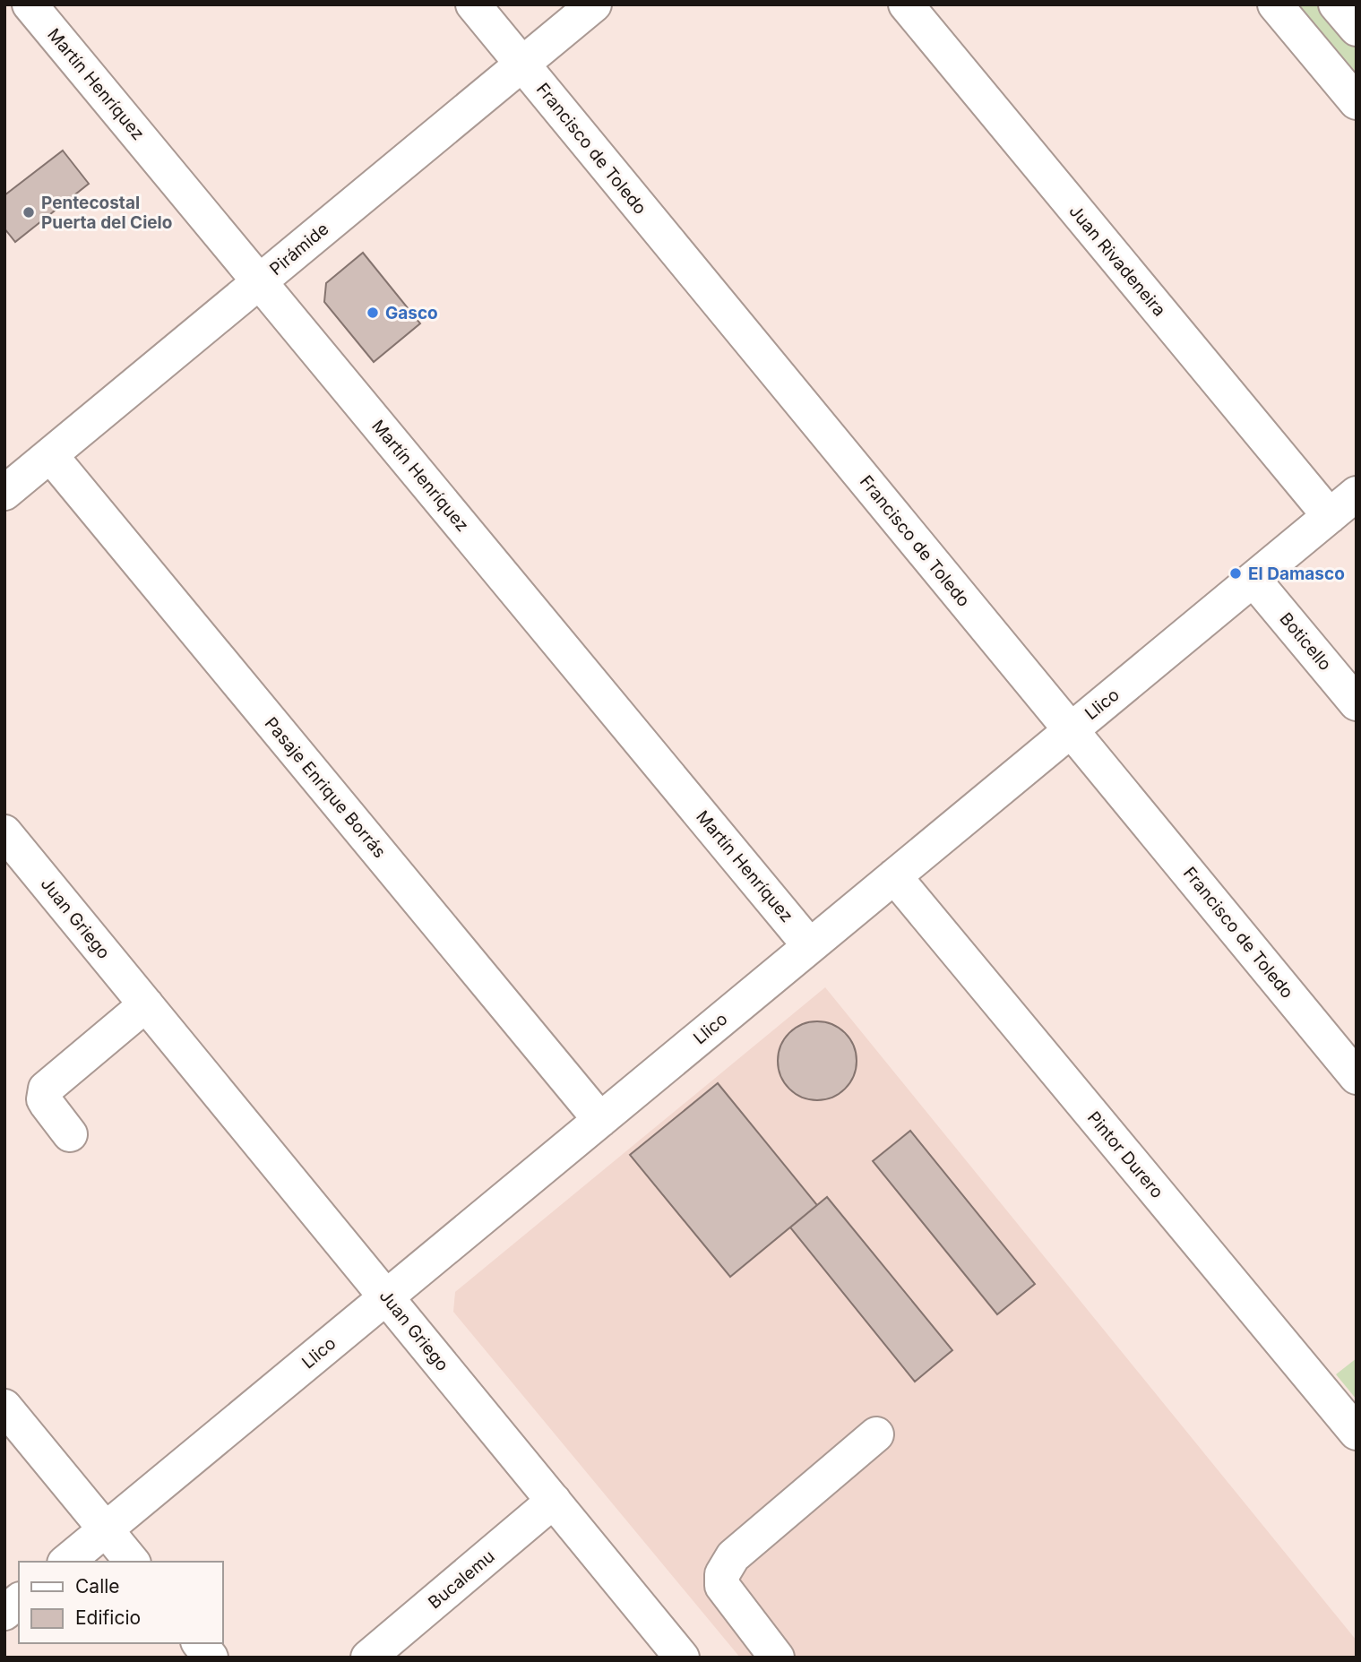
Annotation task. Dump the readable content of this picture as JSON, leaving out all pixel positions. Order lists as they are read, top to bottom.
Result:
{
  "streets": {
    "street": [
      "Martín Henríquez",
      "Francisco de Toledo",
      "Pirámide",
      "Juan Rivadeneira",
      "Boticello",
      "Llico",
      "Pasaje Enrique Borrás",
      "Juan Griego",
      "Pintor Durero",
      "Bucalemu"
    ]
  },
  "crossings": [
    ["Martín Henríquez", "Pirámide"],
    ["Martín Henríquez", "Llico"],
    ["Francisco de Toledo", "Pirámide"],
    ["Francisco de Toledo", "Llico"],
    ["Pirámide", "Pasaje Enrique Borrás"],
    ["Juan Rivadeneira", "Llico"],
    ["Boticello", "Llico"],
    ["Llico", "Pasaje Enrique Borrás"],
    ["Llico", "Juan Griego"],
    ["Llico", "Pintor Durero"],
    ["Juan Griego", "Bucalemu"]
  ],
  "places": ["Pentecostal Puerta del Cielo", "Gasco", "El Damasco"],
  "legend": ["Calle", "Edificio"]
}
